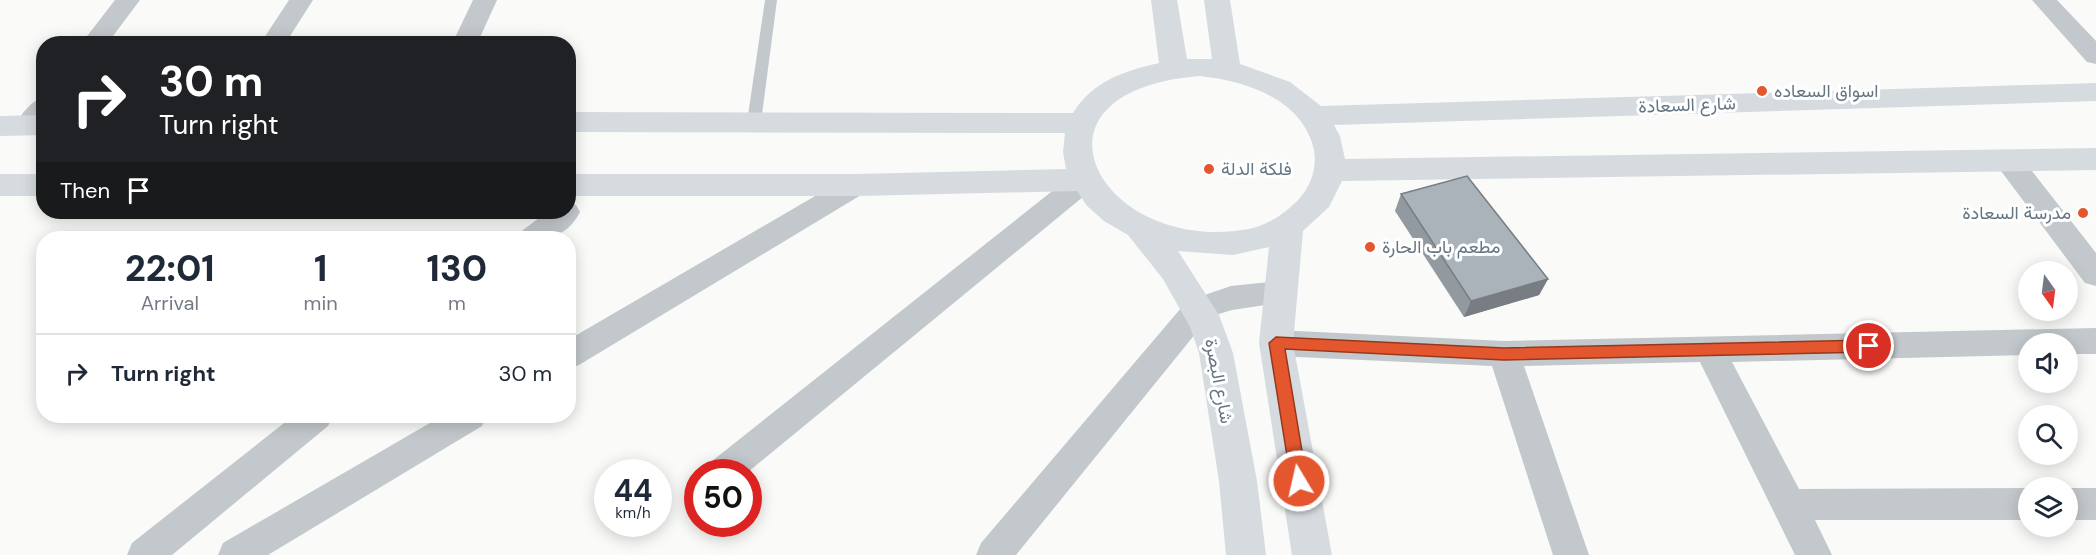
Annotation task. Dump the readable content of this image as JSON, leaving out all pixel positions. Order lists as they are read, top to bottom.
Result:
{
  "streets": {
    "main road": ["شارع السعادة", "شارع البصرة"]
  },
  "places": [
    "اسواق السعاده",
    "فلكة الدلة",
    "مدرسة السعادة",
    "مطعم باب الحارة"
  ],
  "north": "bottom",
  "page": {
    "turn": ["30 m", "Turn right"],
    "then": "Then",
    "eta": [
      "22:01",
      "Arrival",
      "1",
      "min",
      "130",
      "m"
    ],
    "list": [
      {
        "name": "Turn right",
        "value": "30 m"
      }
    ],
    "speed": "44 km/h",
    "limit": "50"
  }
}
